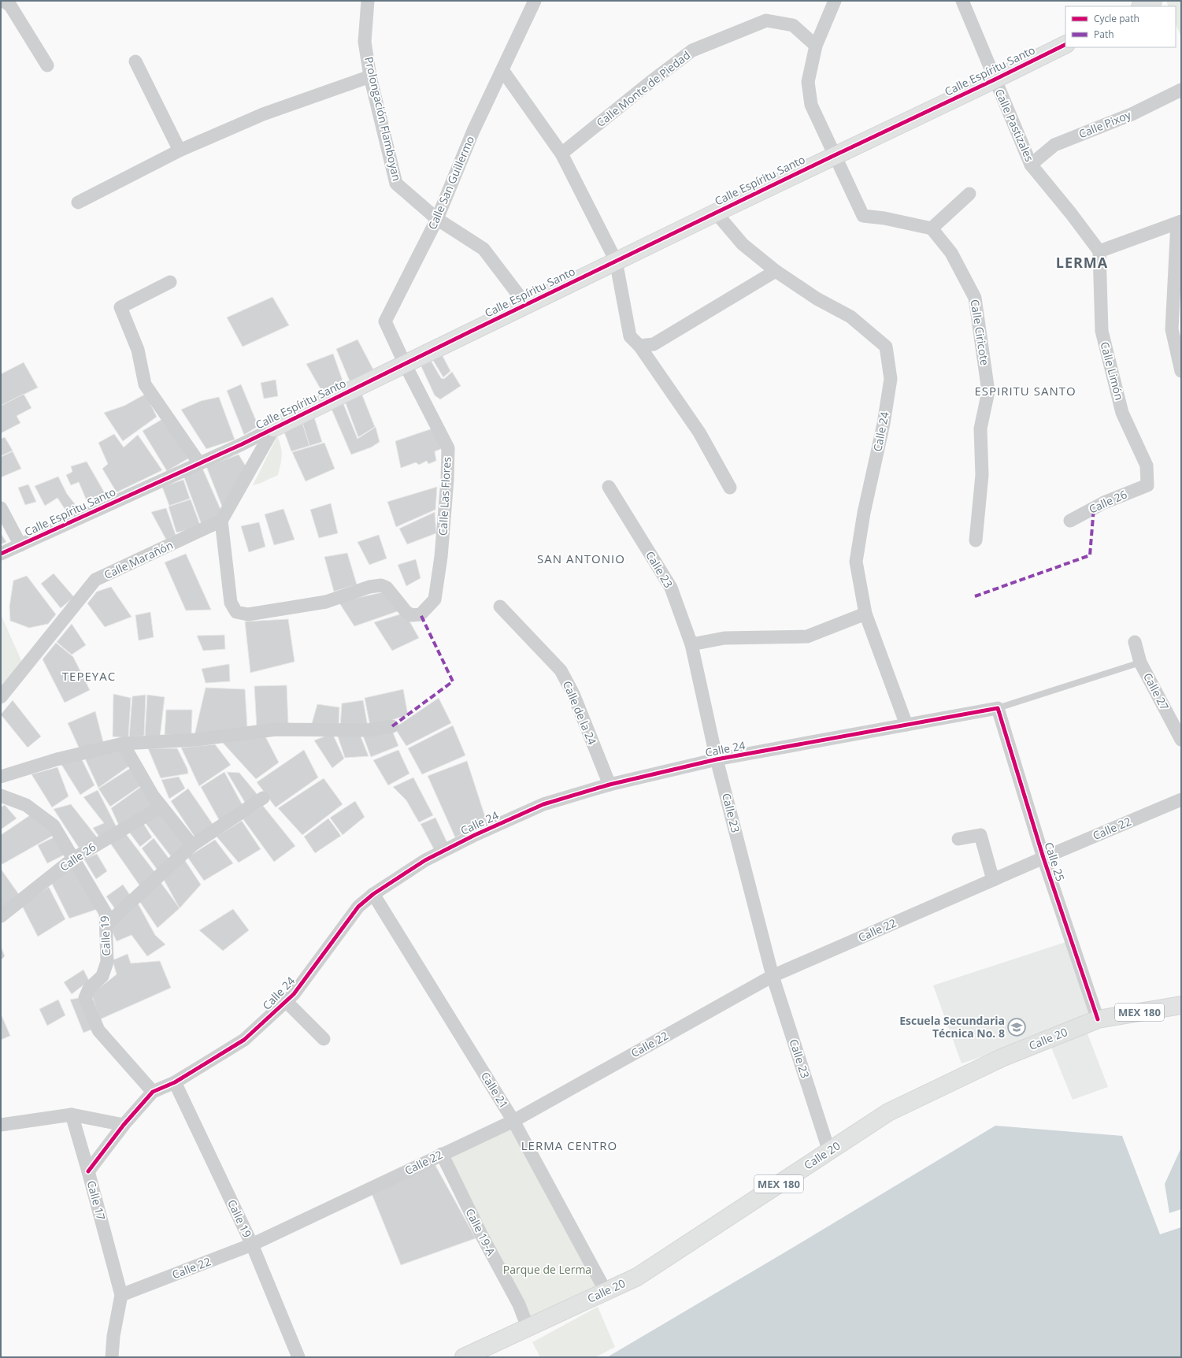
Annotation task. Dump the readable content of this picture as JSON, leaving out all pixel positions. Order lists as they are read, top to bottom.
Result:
{
  "streets": {
    "street": [
      "Calle Espíritu Santo",
      "Calle Monte de Piedad",
      "Prolongación Flamboyan",
      "Calle Pixoy",
      "Calle Pastizales",
      "Calle San Guillermo",
      "Calle Ciricote",
      "Calle Limón",
      "Calle 24",
      "Calle Las Flores",
      "Calle 26",
      "Calle Marañón",
      "Calle 23",
      "Calle 27",
      "Calle de la 24",
      "Calle 22",
      "Calle 25",
      "Calle 19",
      "MEX 180",
      "Calle 20",
      "Calle 21",
      "Calle 17",
      "Calle 19-A"
    ]
  },
  "crossings": [
    ["Calle Espíritu Santo", "Prolongación Flamboyan"],
    ["Calle Espíritu Santo", "Calle Pastizales"],
    ["Calle Espíritu Santo", "Calle San Guillermo"],
    ["Calle Espíritu Santo", "Calle 24"],
    ["Calle Espíritu Santo", "Calle Las Flores"],
    ["Prolongación Flamboyan", "Calle San Guillermo"],
    ["Calle Pixoy", "Calle Pastizales"],
    ["Calle Pastizales", "Calle Limón"],
    ["Calle San Guillermo", "Calle Las Flores"],
    ["Calle Limón", "Calle 26"],
    ["Calle 24", "Calle 23"],
    ["Calle 24", "Calle de la 24"],
    ["Calle 24", "Calle 25"],
    ["Calle 24", "Calle 19"],
    ["Calle 24", "Calle 21"],
    ["Calle 24", "Calle 17"],
    ["Calle Las Flores", "Calle Marañón"],
    ["Calle 26", "Calle 19"],
    ["Calle 23", "Calle 22"],
    ["Calle 23", "Calle 20"],
    ["Calle 22", "Calle 25"],
    ["Calle 22", "Calle 19"],
    ["Calle 22", "Calle 21"],
    ["Calle 22", "Calle 17"],
    ["Calle 22", "Calle 19-A"],
    ["Calle 25", "Calle 20"],
    ["Calle 20", "Calle 21"],
    ["Calle 20", "Calle 19-A"]
  ],
  "districts": [
    "LERMA",
    "ESPIRITU SANTO",
    "SAN ANTONIO",
    "TEPEYAC",
    "LERMA CENTRO"
  ],
  "parks": ["Parque de Lerma"],
  "places": {
    "school or university": ["Escuela Secundaria Técnica No. 8"]
  },
  "legend": ["Cycle path", "Path"]
}
